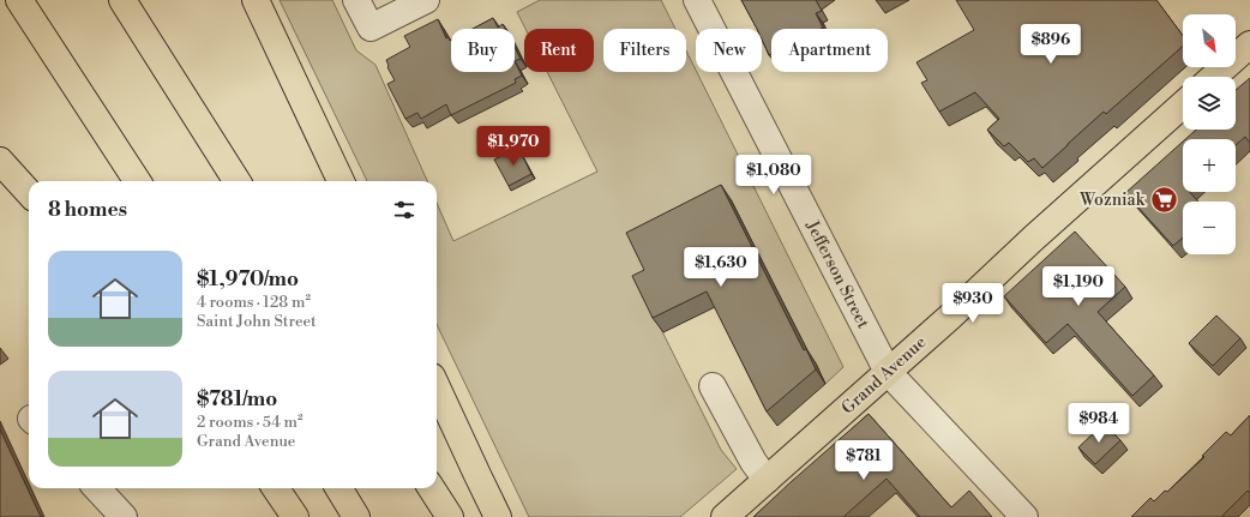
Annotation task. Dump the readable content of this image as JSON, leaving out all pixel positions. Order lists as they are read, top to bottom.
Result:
{
  "streets": {
    "main road": ["Grand Avenue"],
    "street": ["Jefferson Street"]
  },
  "crossings": [
    ["Jefferson Street", "Grand Avenue"]
  ],
  "places": {
    "supermarket": ["Wozniak"]
  },
  "north": "bottom right",
  "page": {
    "map_buttons": ["+", "−"],
    "price": [
      "$896",
      "$1,970",
      "$1,080",
      "$1,630",
      "$1,190",
      "$930",
      "$984",
      "$781"
    ],
    "chip": [
      "Buy",
      "Rent",
      "Filters",
      "New",
      "Apartment"
    ],
    "heading": "8 homes",
    "list": [
      {
        "name": "$1,970/mo",
        "note": "4 rooms · 128 m² · Saint John Street"
      },
      {
        "name": "$781/mo",
        "note": "2 rooms · 54 m² · Grand Avenue"
      }
    ]
  }
}
